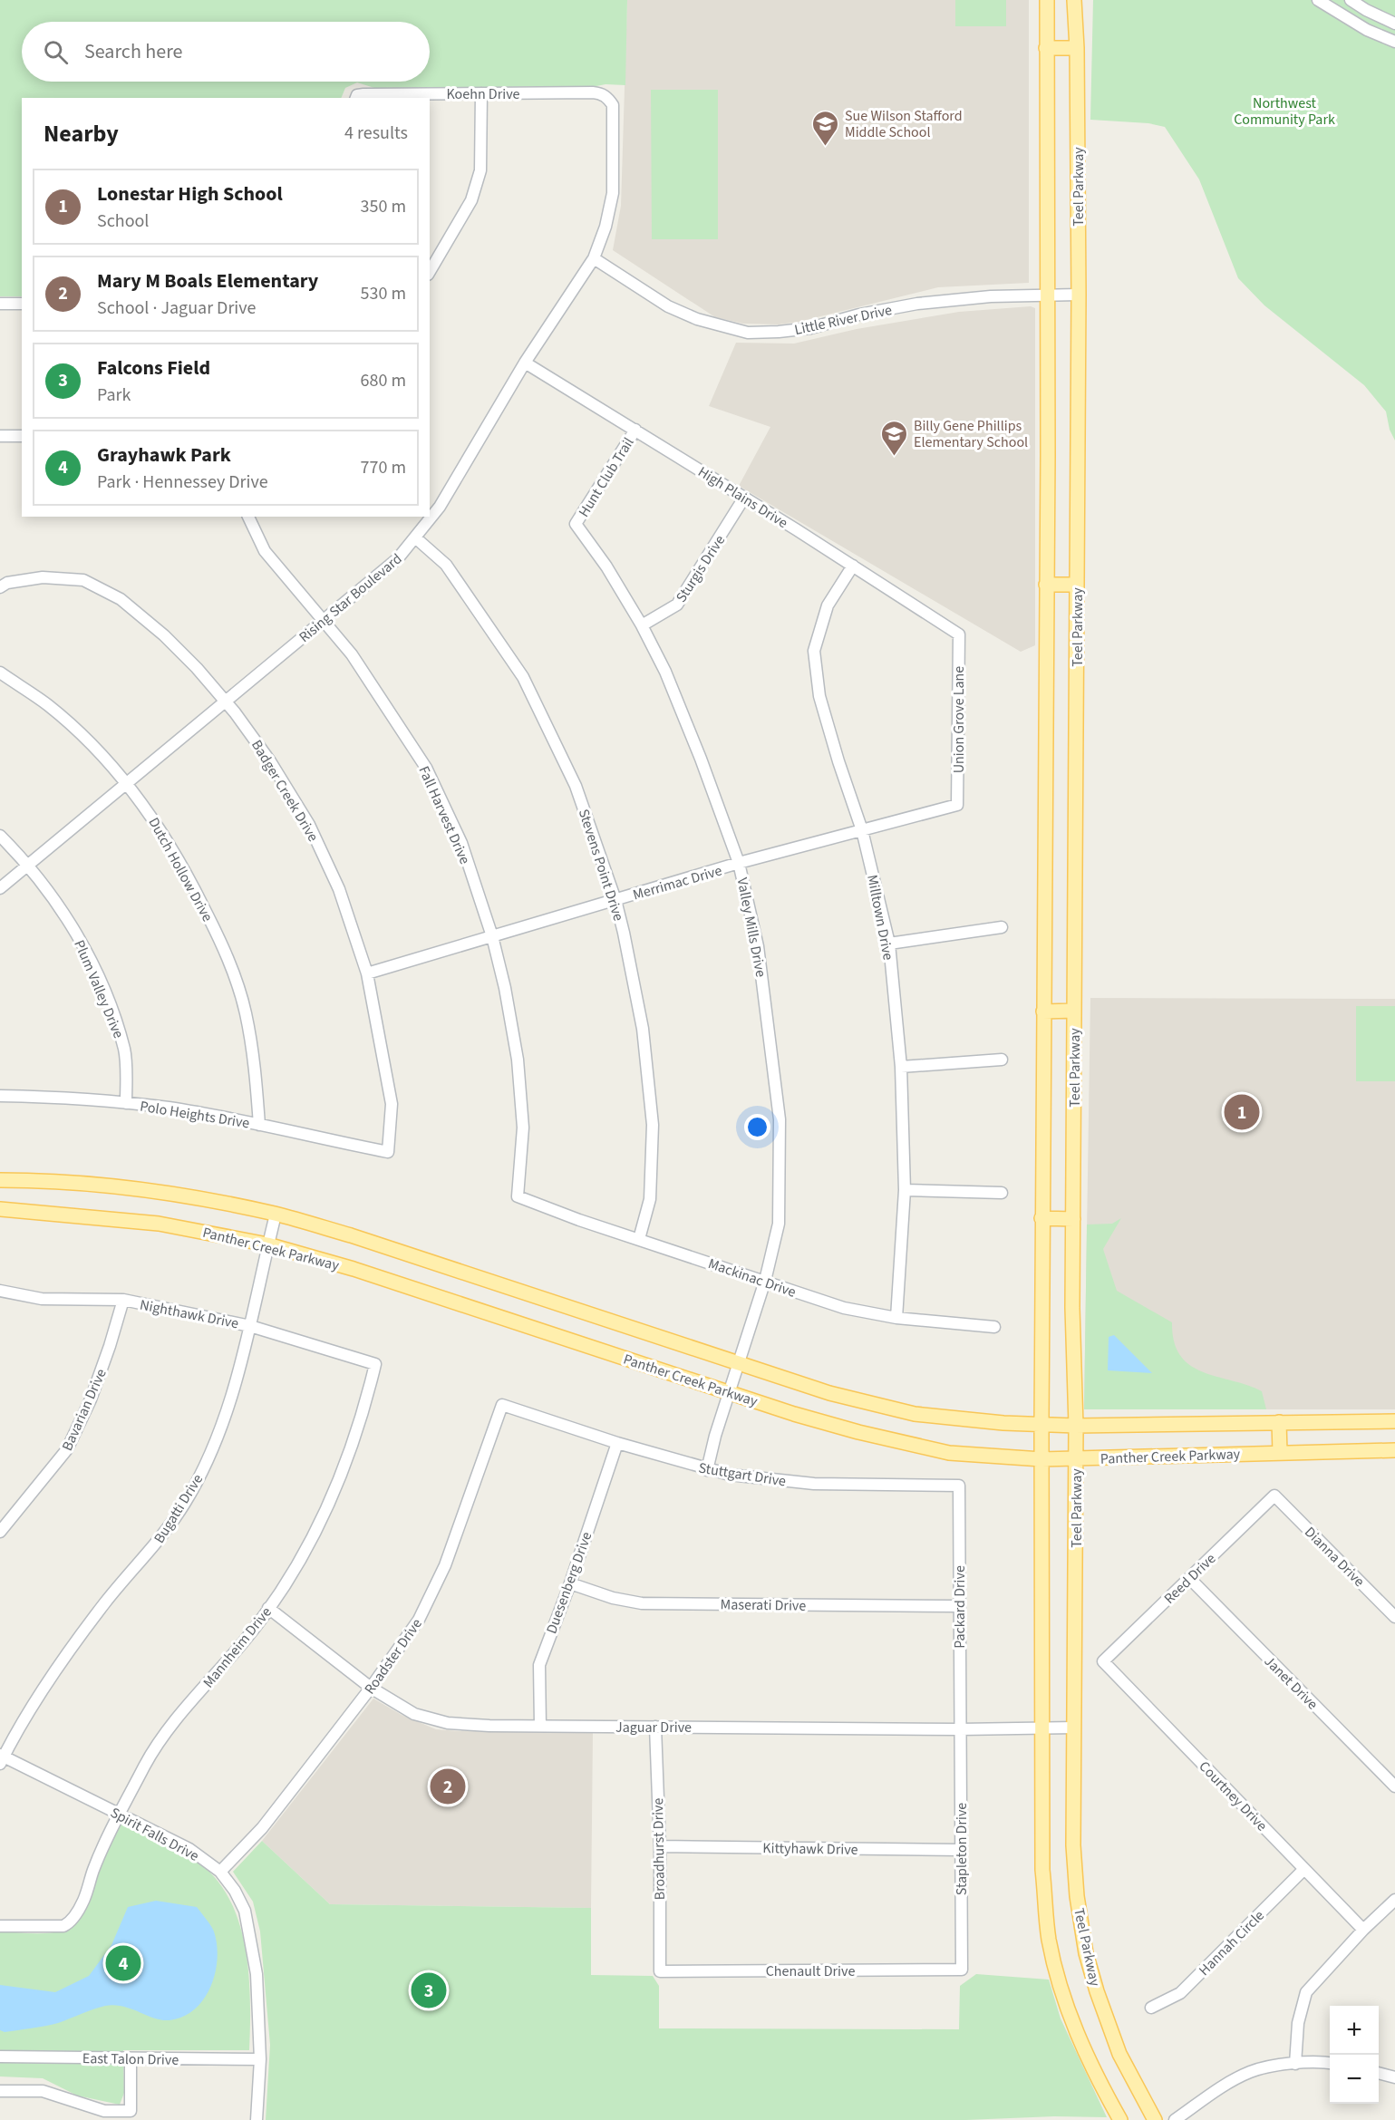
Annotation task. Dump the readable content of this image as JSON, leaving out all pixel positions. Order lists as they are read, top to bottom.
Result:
{
  "streets": {
    "main road": ["Teel Parkway", "Panther Creek Parkway"],
    "street": [
      "Koehn Drive",
      "Little River Drive",
      "Hunt Club Trail",
      "High Plains Drive",
      "Sturgis Drive",
      "Rising Star Boulevard",
      "Union Grove Lane",
      "Badger Creek Drive",
      "Fall Harvest Drive",
      "Stevens Point Drive",
      "Dutch Hollow Drive",
      "Merrimac Drive",
      "Milltown Drive",
      "Valley Mills Drive",
      "Plum Valley Drive",
      "Polo Heights Drive",
      "Mackinac Drive",
      "Nighthawk Drive",
      "Bavarian Drive",
      "Stuttgart Drive",
      "Bugatti Drive",
      "Dianna Drive",
      "Reed Drive",
      "Duesenberg Drive",
      "Maserati Drive",
      "Packard Drive",
      "Mannheim Drive",
      "Roadster Drive",
      "Janet Drive",
      "Jaguar Drive",
      "Courtney Drive",
      "Spirit Falls Drive",
      "Kittyhawk Drive",
      "Broadhurst Drive",
      "Stapleton Drive",
      "Hannah Circle",
      "Chenault Drive",
      "East Talon Drive"
    ]
  },
  "crossings": [
    ["Koehn Drive", "Rising Star Boulevard"],
    ["Teel Parkway", "Little River Drive"],
    ["Teel Parkway", "Panther Creek Parkway"],
    ["Teel Parkway", "Jaguar Drive"],
    ["Little River Drive", "Rising Star Boulevard"],
    ["Hunt Club Trail", "High Plains Drive"],
    ["Hunt Club Trail", "Valley Mills Drive"],
    ["High Plains Drive", "Sturgis Drive"],
    ["High Plains Drive", "Rising Star Boulevard"],
    ["High Plains Drive", "Union Grove Lane"],
    ["High Plains Drive", "Milltown Drive"],
    ["Sturgis Drive", "Valley Mills Drive"],
    ["Rising Star Boulevard", "Badger Creek Drive"],
    ["Rising Star Boulevard", "Fall Harvest Drive"],
    ["Rising Star Boulevard", "Stevens Point Drive"],
    ["Rising Star Boulevard", "Dutch Hollow Drive"],
    ["Rising Star Boulevard", "Plum Valley Drive"],
    ["Union Grove Lane", "Merrimac Drive"],
    ["Badger Creek Drive", "Merrimac Drive"],
    ["Badger Creek Drive", "Polo Heights Drive"],
    ["Fall Harvest Drive", "Merrimac Drive"],
    ["Fall Harvest Drive", "Mackinac Drive"],
    ["Stevens Point Drive", "Merrimac Drive"],
    ["Stevens Point Drive", "Mackinac Drive"],
    ["Dutch Hollow Drive", "Polo Heights Drive"],
    ["Merrimac Drive", "Milltown Drive"],
    ["Merrimac Drive", "Valley Mills Drive"],
    ["Milltown Drive", "Mackinac Drive"],
    ["Valley Mills Drive", "Panther Creek Parkway"],
    ["Valley Mills Drive", "Mackinac Drive"],
    ["Valley Mills Drive", "Stuttgart Drive"],
    ["Plum Valley Drive", "Polo Heights Drive"],
    ["Panther Creek Parkway", "Bugatti Drive"],
    ["Nighthawk Drive", "Bavarian Drive"],
    ["Nighthawk Drive", "Bugatti Drive"],
    ["Nighthawk Drive", "Mannheim Drive"],
    ["Stuttgart Drive", "Duesenberg Drive"],
    ["Stuttgart Drive", "Packard Drive"],
    ["Stuttgart Drive", "Roadster Drive"],
    ["Bugatti Drive", "Spirit Falls Drive"],
    ["Dianna Drive", "Reed Drive"],
    ["Reed Drive", "Janet Drive"],
    ["Reed Drive", "Courtney Drive"],
    ["Duesenberg Drive", "Maserati Drive"],
    ["Duesenberg Drive", "Jaguar Drive"],
    ["Maserati Drive", "Packard Drive"],
    ["Packard Drive", "Jaguar Drive"],
    ["Packard Drive", "Stapleton Drive"],
    ["Mannheim Drive", "Jaguar Drive"],
    ["Mannheim Drive", "Spirit Falls Drive"],
    ["Roadster Drive", "Jaguar Drive"],
    ["Roadster Drive", "Spirit Falls Drive"],
    ["Jaguar Drive", "Broadhurst Drive"],
    ["Jaguar Drive", "Stapleton Drive"],
    ["Courtney Drive", "Hannah Circle"],
    ["Spirit Falls Drive", "East Talon Drive"],
    ["Kittyhawk Drive", "Broadhurst Drive"],
    ["Kittyhawk Drive", "Stapleton Drive"],
    ["Broadhurst Drive", "Chenault Drive"],
    ["Stapleton Drive", "Chenault Drive"]
  ],
  "parks": ["Northwest Community Park"],
  "places": {
    "school or university": ["Sue Wilson Stafford Middle School", "Billy Gene Phillips Elementary School"]
  },
  "page": {
    "search": "Search here",
    "heading": ["Nearby", "4 results"],
    "list": [
      {
        "mark": "1",
        "name": "Lonestar High School",
        "note": "School",
        "value": "350 m"
      },
      {
        "mark": "2",
        "name": "Mary M Boals Elementary",
        "note": "School · Jaguar Drive",
        "value": "530 m"
      },
      {
        "mark": "3",
        "name": "Falcons Field",
        "note": "Park",
        "value": "680 m"
      },
      {
        "mark": "4",
        "name": "Grayhawk Park",
        "note": "Park · Hennessey Drive",
        "value": "770 m"
      }
    ],
    "pins": [
      "1",
      "2",
      "4",
      "3"
    ],
    "map_buttons": ["+", "−"]
  }
}
